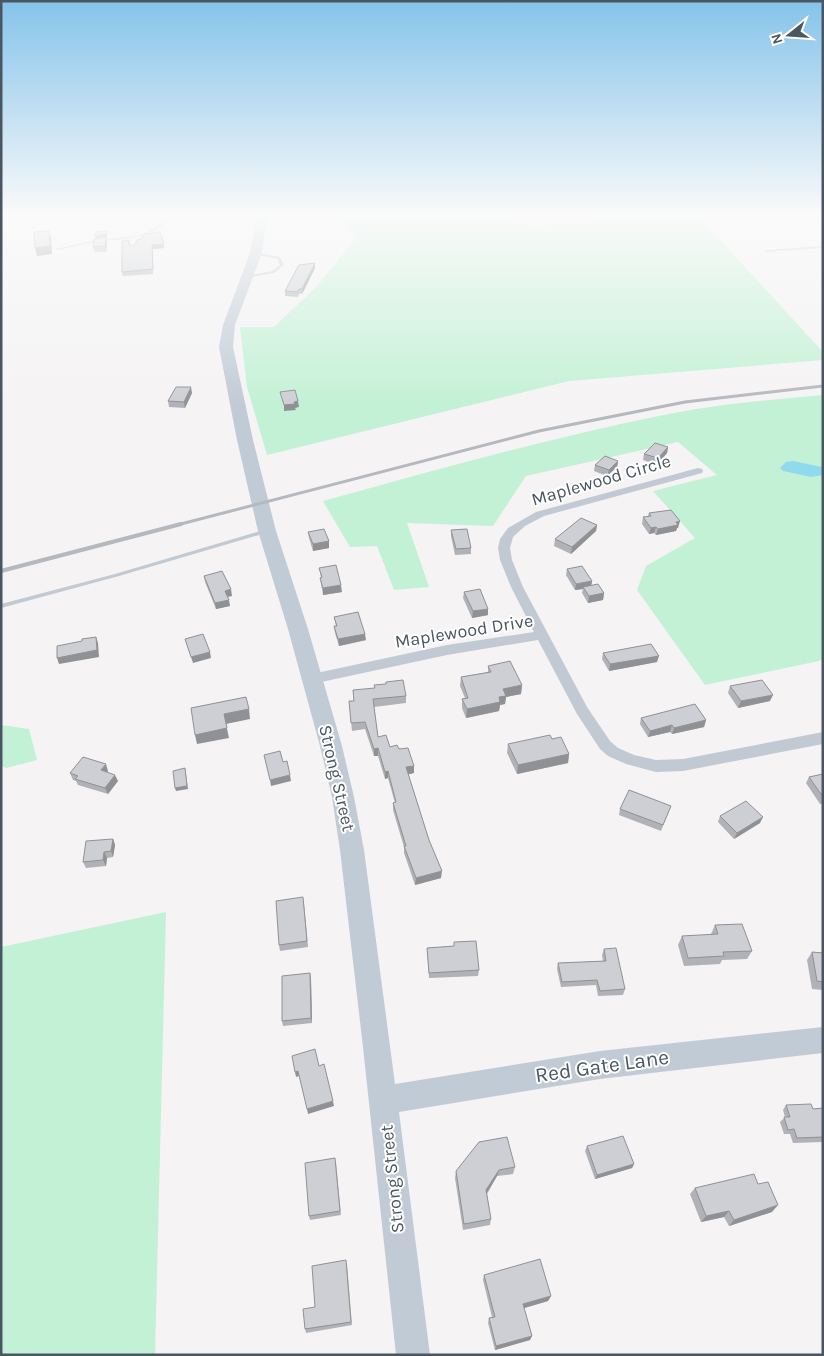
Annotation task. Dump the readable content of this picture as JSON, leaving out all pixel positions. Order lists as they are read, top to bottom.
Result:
{
  "streets": {
    "main road": ["Strong Street", "Red Gate Lane"],
    "street": ["Maplewood Circle", "Maplewood Drive"]
  },
  "crossings": [
    ["Maplewood Circle", "Maplewood Drive"],
    ["Maplewood Drive", "Strong Street"],
    ["Strong Street", "Red Gate Lane"]
  ],
  "north": "left"
}
